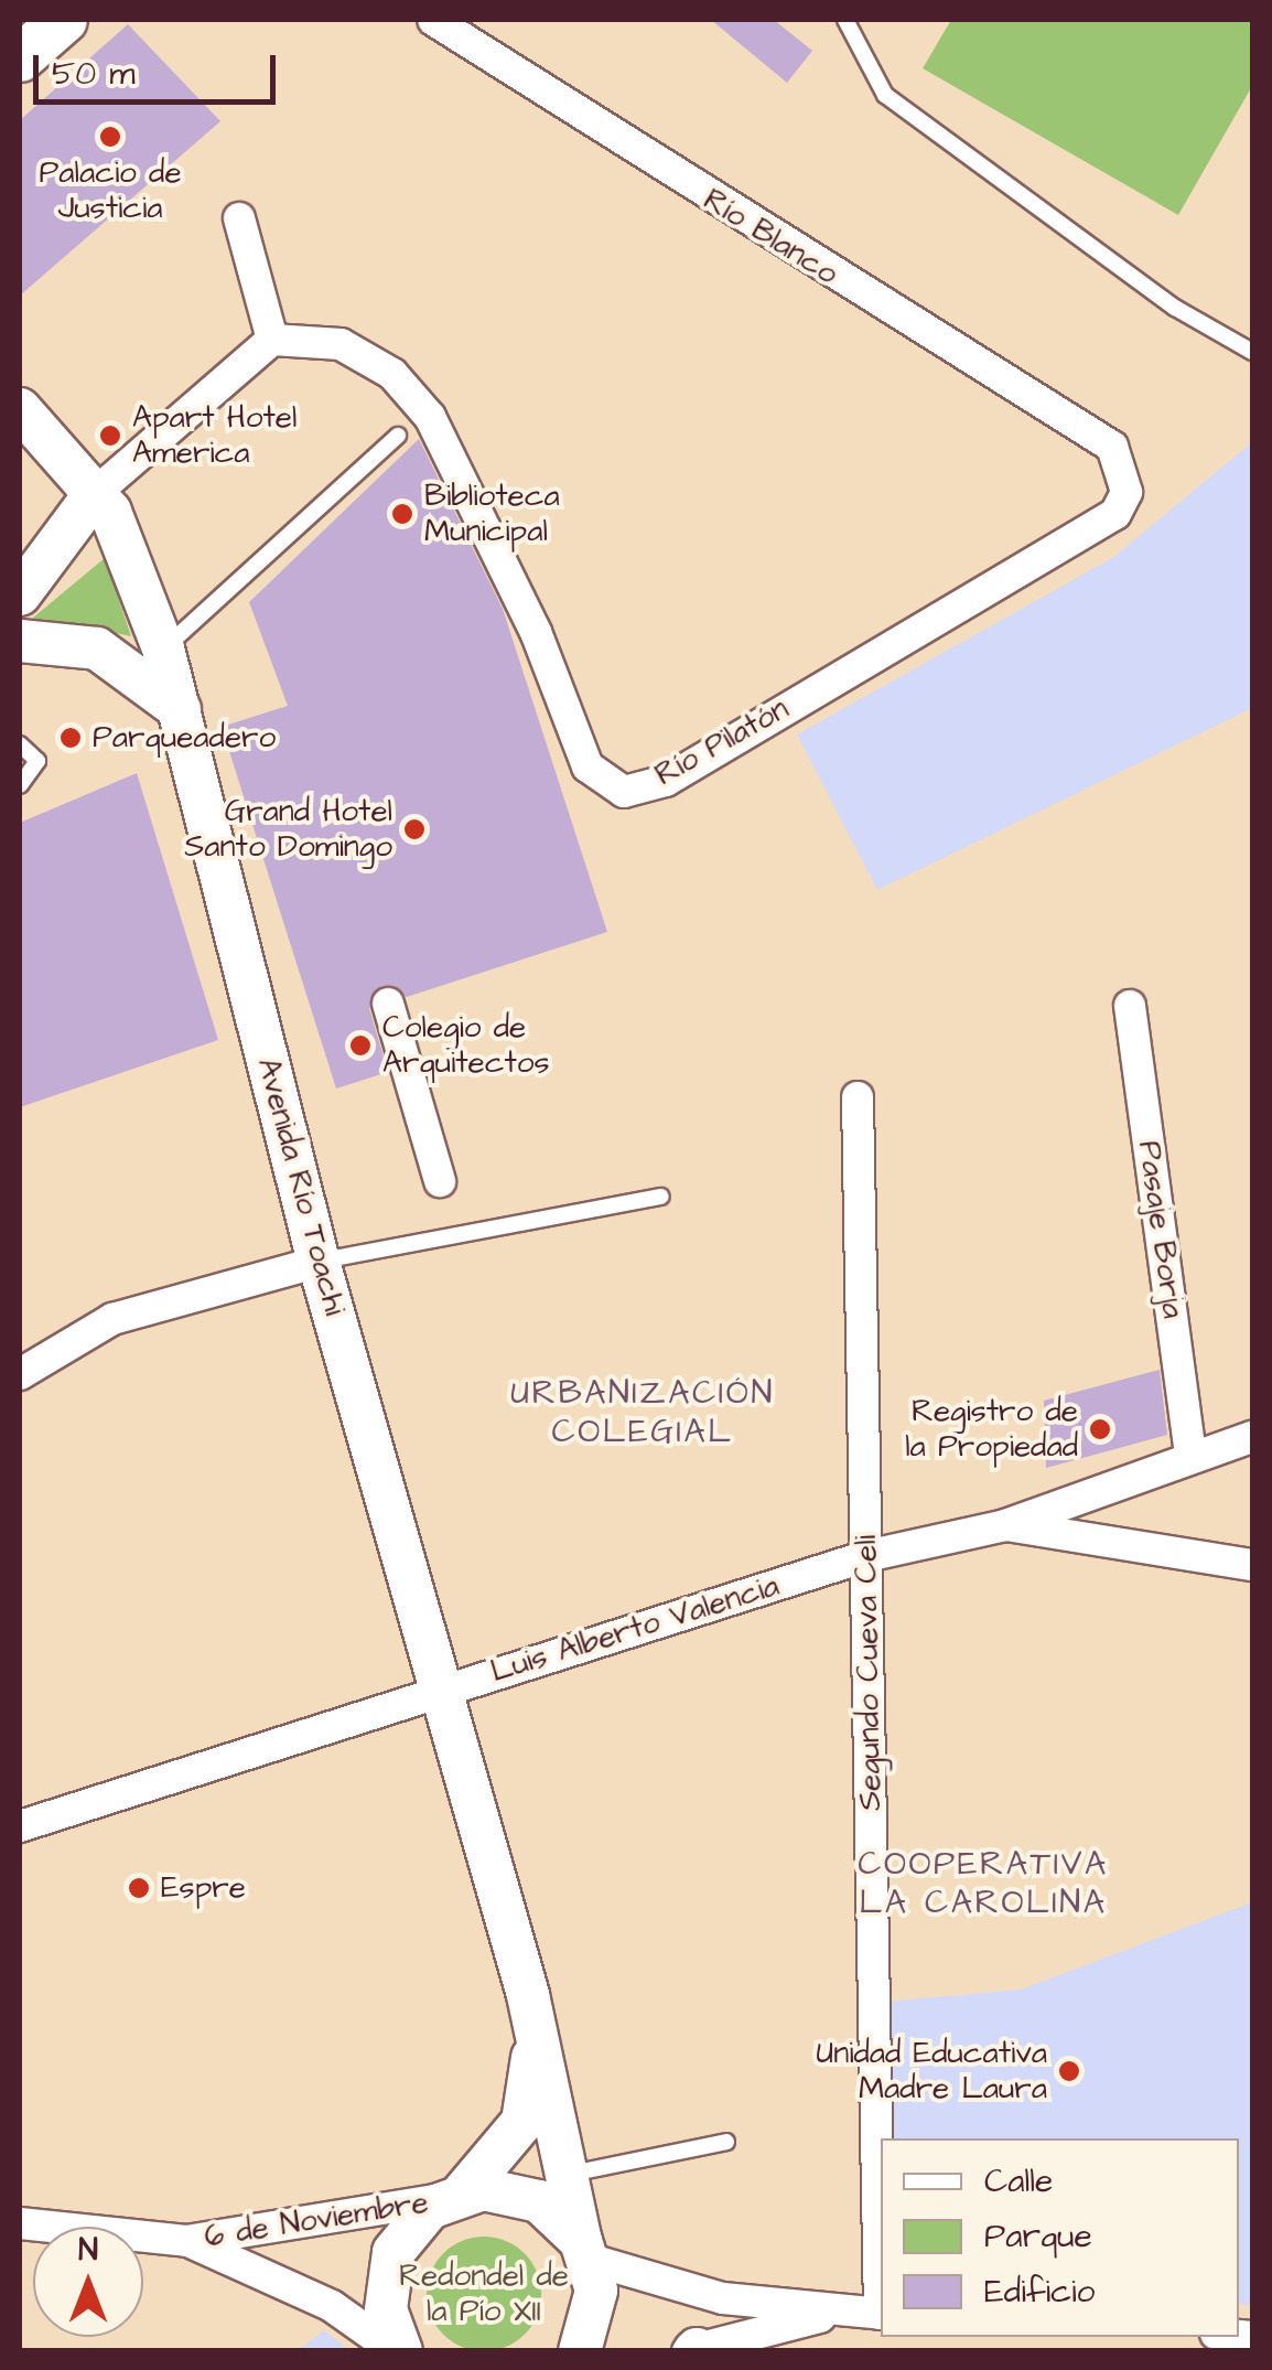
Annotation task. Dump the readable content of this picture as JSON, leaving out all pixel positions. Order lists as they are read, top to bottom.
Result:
{
  "streets": {
    "main road": ["Avenida Río Toachi"],
    "street": [
      "Río Blanco",
      "Río Pilatón",
      "Pasaje Borja",
      "Luis Alberto Valencia",
      "Segundo Cueva Celi",
      "6 de Noviembre"
    ]
  },
  "crossings": [
    ["Río Blanco", "Río Pilatón"],
    ["Avenida Río Toachi", "Luis Alberto Valencia"],
    ["Avenida Río Toachi", "6 de Noviembre"],
    ["Pasaje Borja", "Luis Alberto Valencia"],
    ["Luis Alberto Valencia", "Segundo Cueva Celi"]
  ],
  "districts": ["URBANIZACIÓN COLEGIAL", "COOPERATIVA LA CAROLINA"],
  "parks": ["Redondel de la Pío XII"],
  "places": [
    "Palacio de Justicia",
    "Apart Hotel America",
    "Biblioteca Municipal",
    "Parqueadero",
    "Grand Hotel Santo Domingo",
    "Colegio de Arquitectos",
    "Registro de la Propiedad",
    "Espre",
    "Unidad Educativa Madre Laura"
  ],
  "legend": ["Calle", "Parque", "Edificio"],
  "scale_bar": "50 m",
  "north": "top"
}
